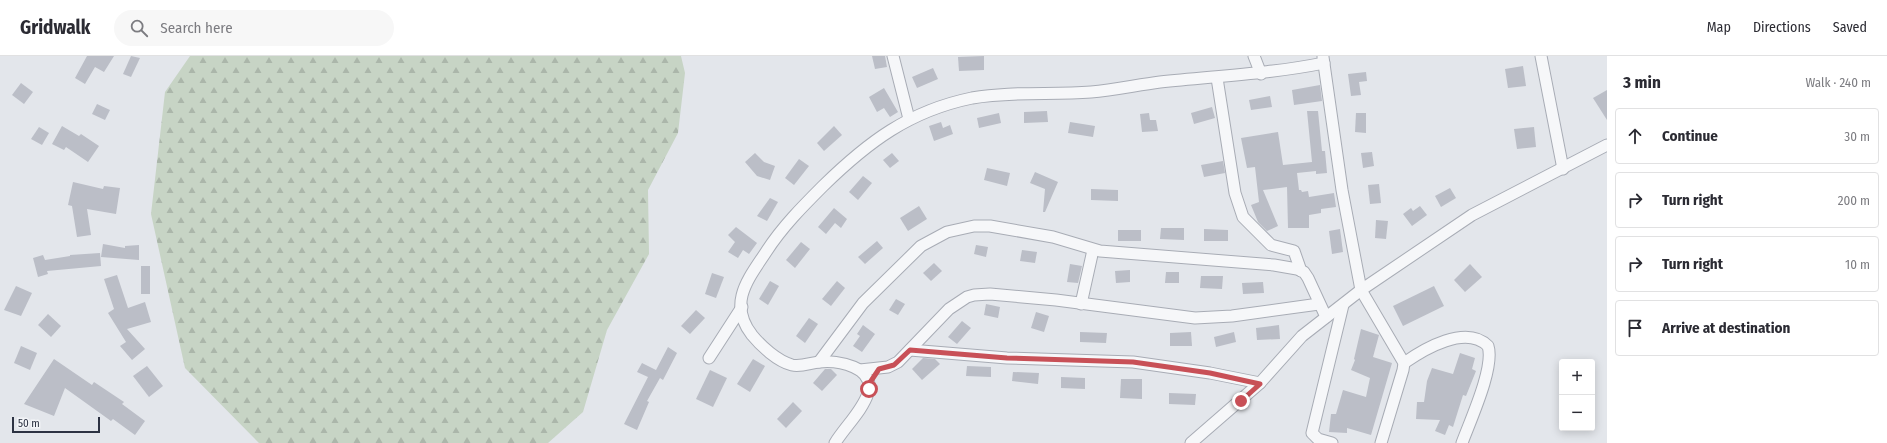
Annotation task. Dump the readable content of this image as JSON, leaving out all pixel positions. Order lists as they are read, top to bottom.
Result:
{
  "scale_bar": "50 m",
  "page": {
    "header": "Gridwalk",
    "search": "Search here",
    "nav": ["Map", "Directions", "Saved"],
    "heading": ["3 min", "Walk · 240 m"],
    "list": [
      ["Continue", "30 m"],
      ["Turn right", "200 m"],
      ["Turn right", "10 m"],
      "Arrive at destination"
    ],
    "map_buttons": ["+", "−"],
    "scale": "50 m"
  }
}
